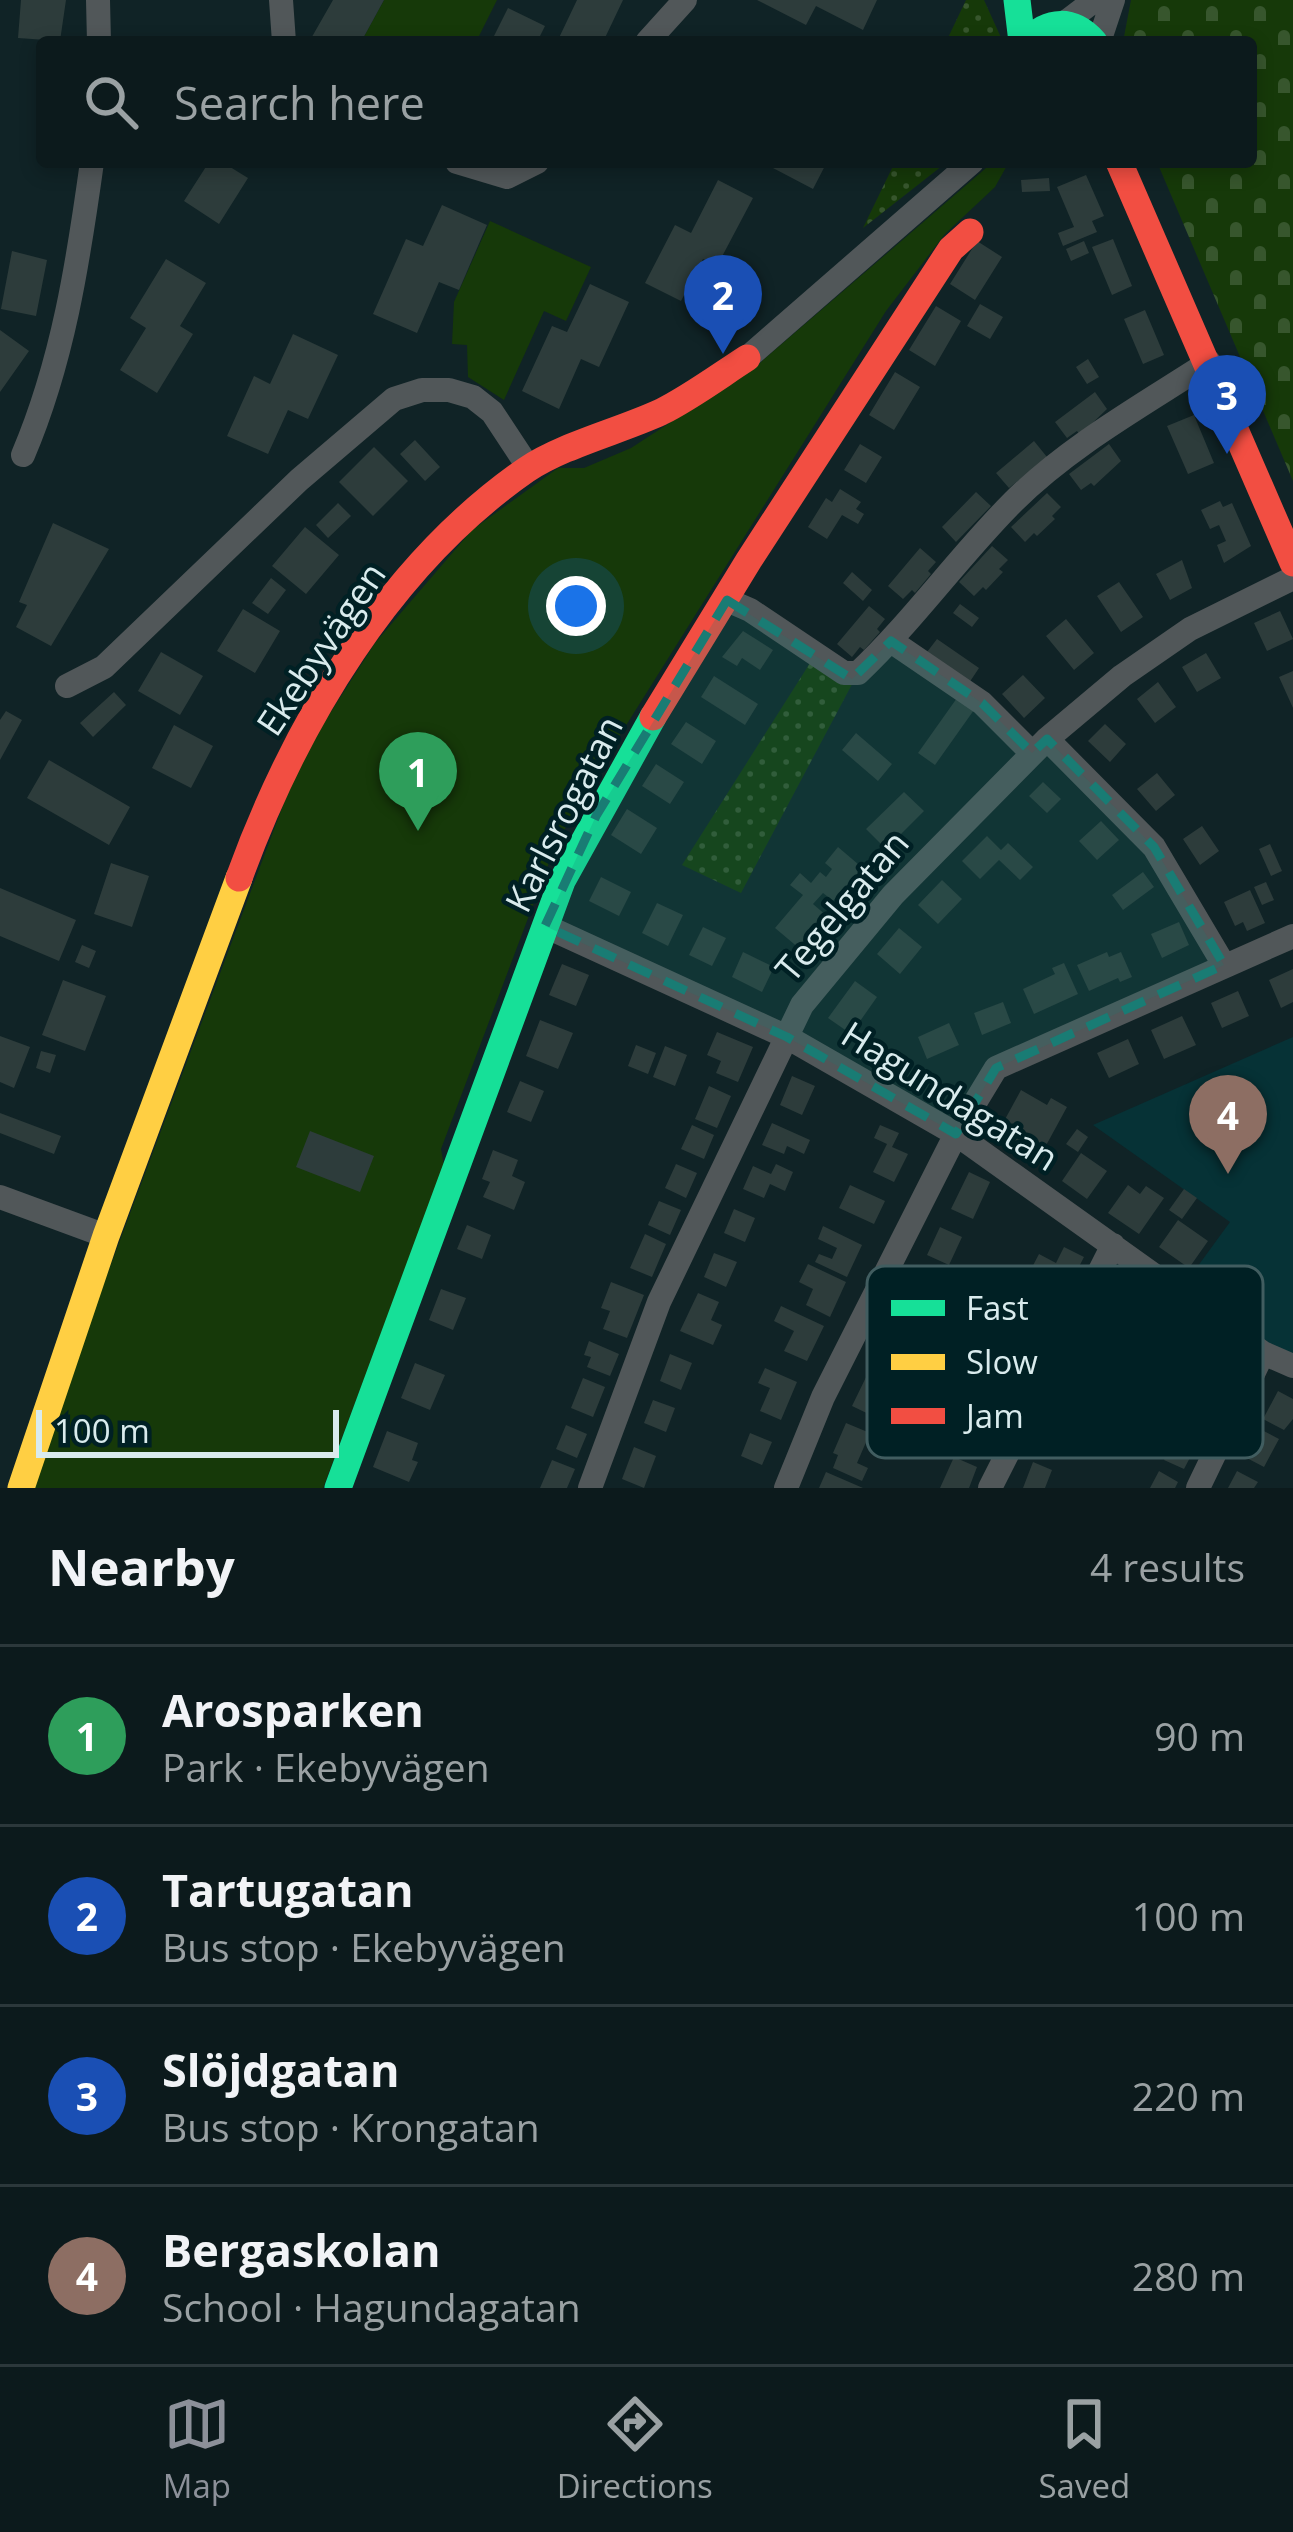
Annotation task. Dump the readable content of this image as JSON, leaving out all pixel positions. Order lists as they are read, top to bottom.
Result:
{
  "streets": {
    "street": [
      "Ekebyvägen",
      "Karlsrogatan",
      "Tegelgatan",
      "Hagundagatan"
    ]
  },
  "crossings": [
    ["Karlsrogatan", "Hagundagatan"],
    ["Tegelgatan", "Hagundagatan"]
  ],
  "legend": ["Fast", "Slow", "Jam"],
  "scale_bar": "100 m",
  "page": {
    "search": "Search here",
    "pins": [
      "2",
      "3",
      "1",
      "4"
    ],
    "scale": "100 m",
    "heading": ["Nearby", "4 results"],
    "list": [
      {
        "mark": "1",
        "name": "Arosparken",
        "note": "Park · Ekebyvägen",
        "value": "90 m"
      },
      {
        "mark": "2",
        "name": "Tartugatan",
        "note": "Bus stop · Ekebyvägen",
        "value": "100 m"
      },
      {
        "mark": "3",
        "name": "Slöjdgatan",
        "note": "Bus stop · Krongatan",
        "value": "220 m"
      },
      {
        "mark": "4",
        "name": "Bergaskolan",
        "note": "School · Hagundagatan",
        "value": "280 m"
      }
    ],
    "nav": ["Map", "Directions", "Saved"]
  }
}
